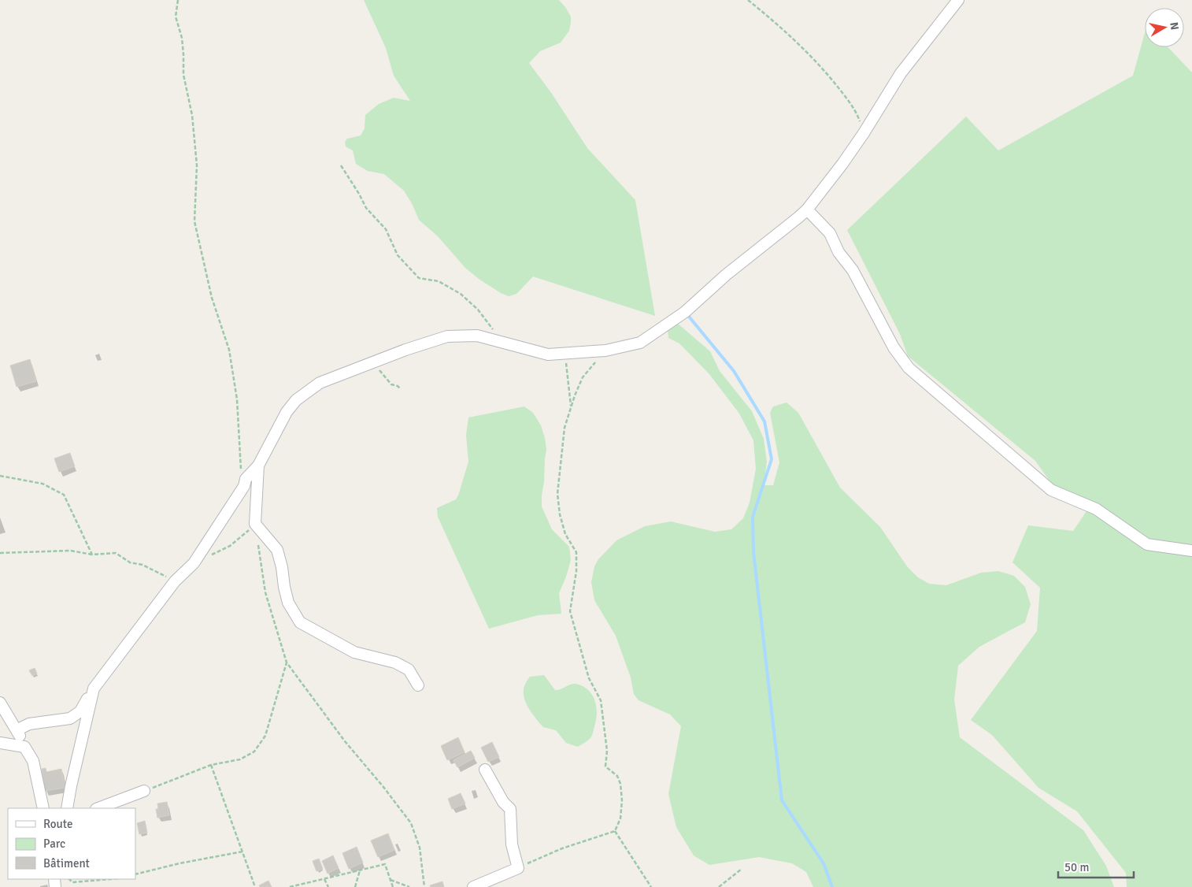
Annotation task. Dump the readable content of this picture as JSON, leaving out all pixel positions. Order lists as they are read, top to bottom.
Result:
{
  "legend": ["Route", "Parc", "Bâtiment"],
  "scale_bar": "50 m",
  "north": "right"
}
